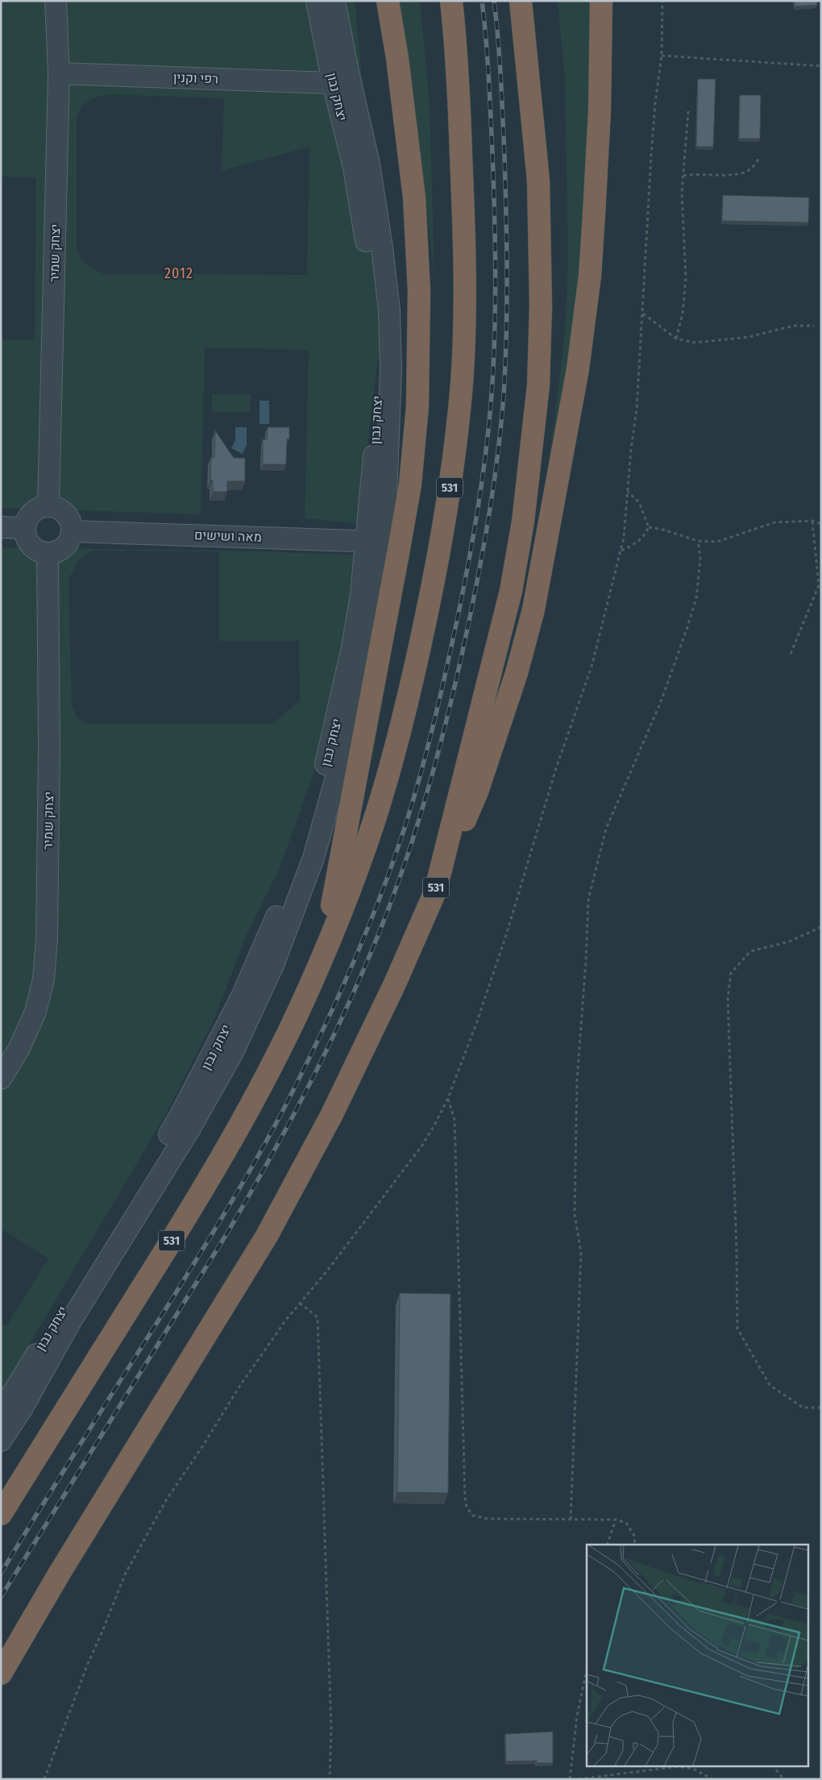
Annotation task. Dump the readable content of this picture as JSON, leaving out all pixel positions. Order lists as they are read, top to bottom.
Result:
{
  "streets": {
    "highway": ["531"],
    "street": [
      "רפי וקנין",
      "יצחק נבון",
      "יצחק שמיר",
      "מאה ושישים"
    ]
  },
  "crossings": [
    ["רפי וקנין", "יצחק נבון"],
    ["רפי וקנין", "יצחק שמיר"],
    ["יצחק נבון", "מאה ושישים"],
    ["יצחק שמיר", "מאה ושישים"]
  ],
  "districts": ["2012"]
}
